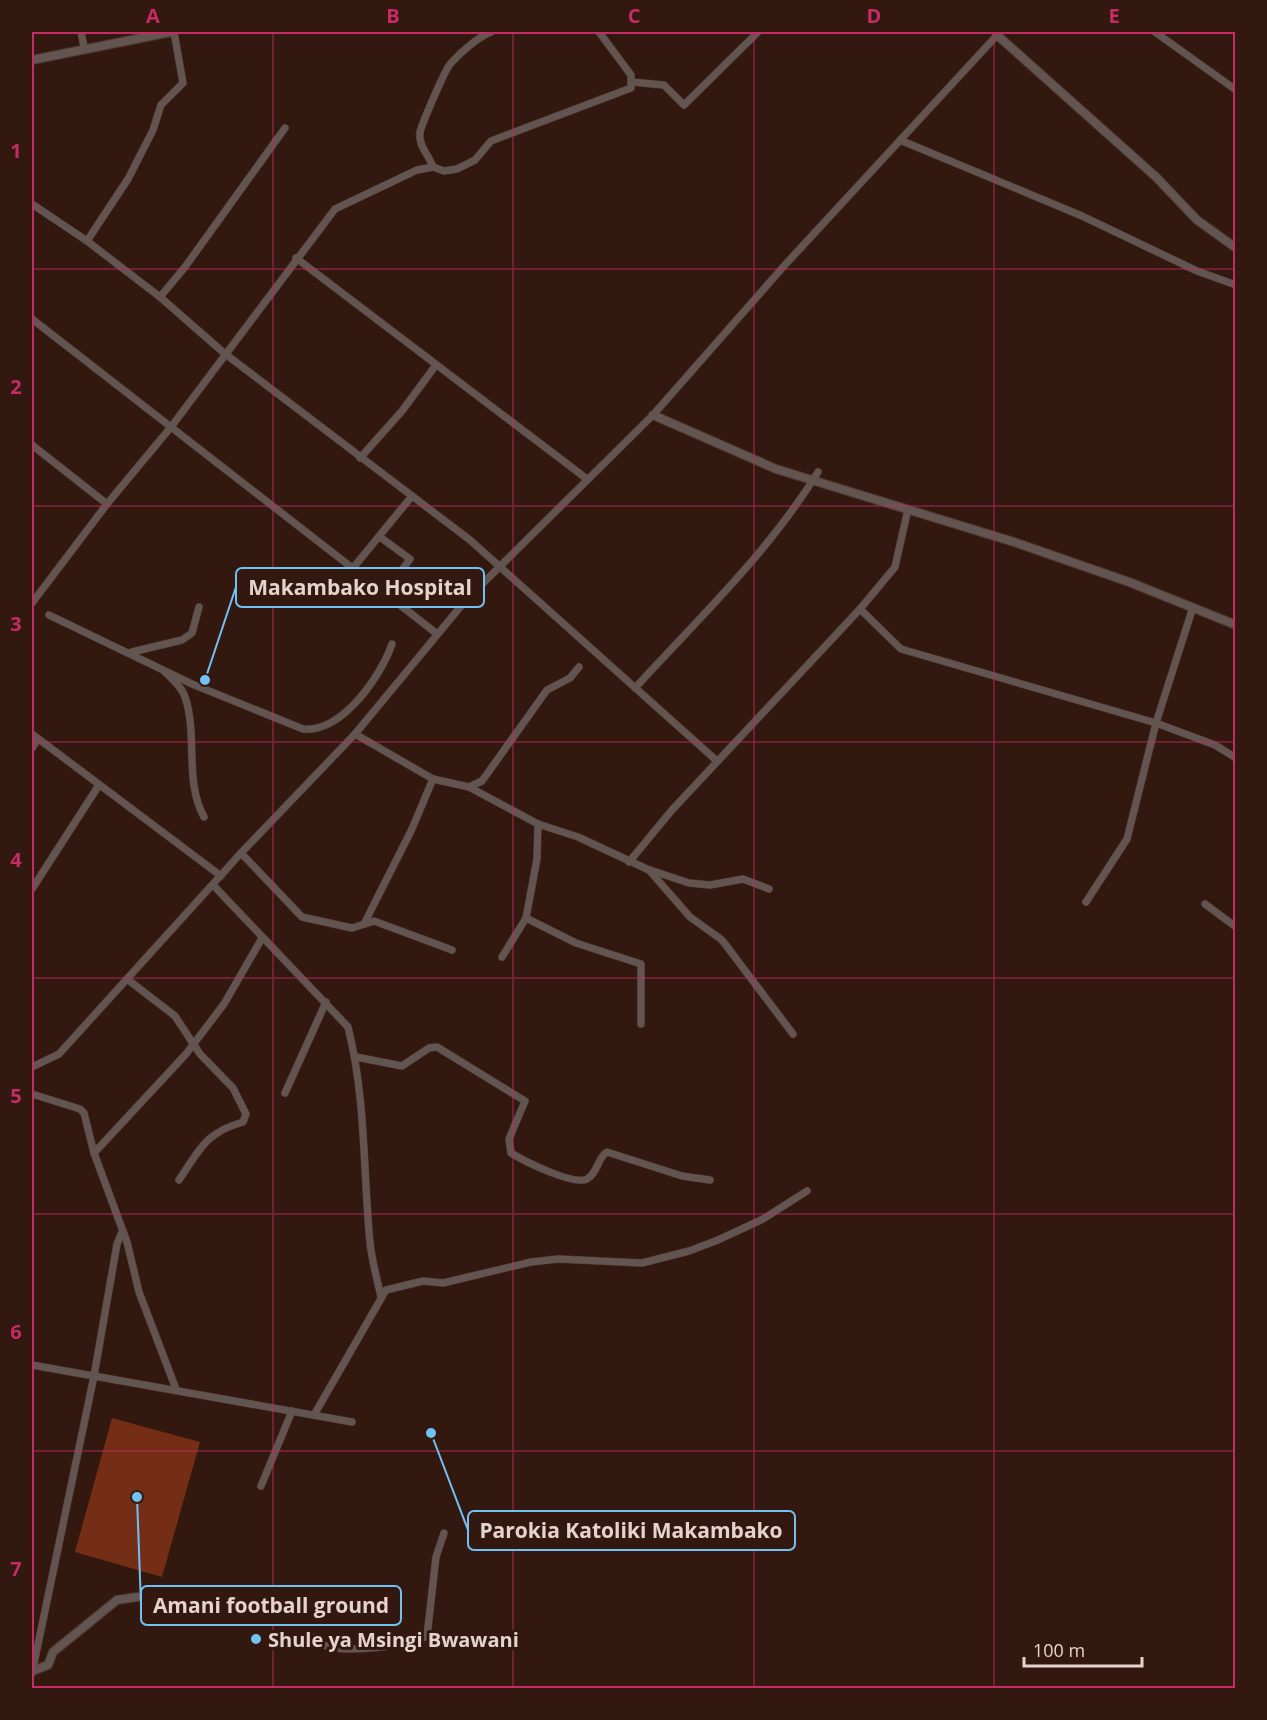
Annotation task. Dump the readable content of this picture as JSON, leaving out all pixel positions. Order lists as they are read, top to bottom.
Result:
{
  "places": [
    "Makambako Hospital",
    "Parokia Katoliki Makambako",
    "Amani football ground",
    "Shule ya Msingi Bwawani"
  ],
  "scale_bar": "100 m",
  "grid": {
    "columns": [
      "A",
      "B",
      "C",
      "D",
      "E"
    ],
    "rows": [
      "1",
      "2",
      "3",
      "4",
      "5",
      "6",
      "7"
    ]
  }
}
